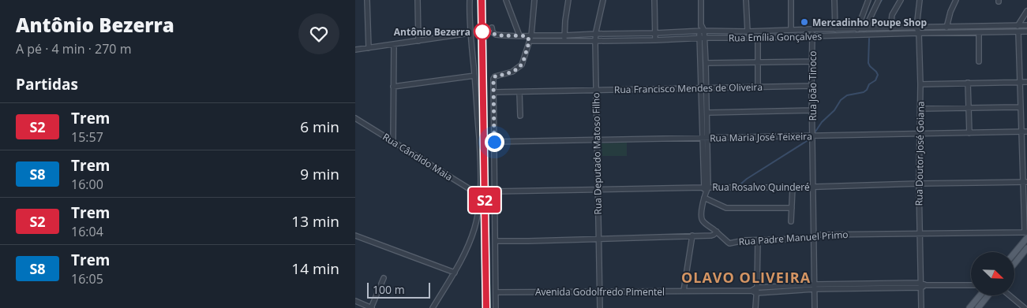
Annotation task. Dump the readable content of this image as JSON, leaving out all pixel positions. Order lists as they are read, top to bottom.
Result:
{
  "streets": {
    "street": [
      "Rua Emília Gonçalves",
      "Rua João Tinoco",
      "Rua Francisco Mendes de Oliveira",
      "Rua Maria José Teixeira",
      "Rua Deputado Matoso Filho",
      "Rua Doutor José Goiana",
      "Rua Cândido Maia",
      "Rua Rosalvo Quinderé",
      "Rua Padre Manuel Primo",
      "Avenida Godolfredo Pimentel"
    ]
  },
  "crossings": [
    ["Rua Emília Gonçalves", "Rua João Tinoco"],
    ["Rua Emília Gonçalves", "Rua Deputado Matoso Filho"],
    ["Rua Emília Gonçalves", "Rua Doutor José Goiana"],
    ["Rua João Tinoco", "Rua Francisco Mendes de Oliveira"],
    ["Rua João Tinoco", "Rua Maria José Teixeira"],
    ["Rua João Tinoco", "Rua Rosalvo Quinderé"],
    ["Rua João Tinoco", "Rua Padre Manuel Primo"],
    ["Rua João Tinoco", "Avenida Godolfredo Pimentel"],
    ["Rua Francisco Mendes de Oliveira", "Rua Deputado Matoso Filho"],
    ["Rua Maria José Teixeira", "Rua Deputado Matoso Filho"],
    ["Rua Maria José Teixeira", "Rua Doutor José Goiana"],
    ["Rua Deputado Matoso Filho", "Rua Rosalvo Quinderé"],
    ["Rua Deputado Matoso Filho", "Avenida Godolfredo Pimentel"],
    ["Rua Doutor José Goiana", "Rua Rosalvo Quinderé"],
    ["Rua Doutor José Goiana", "Rua Padre Manuel Primo"],
    ["Rua Doutor José Goiana", "Avenida Godolfredo Pimentel"]
  ],
  "districts": ["OLAVO OLIVEIRA"],
  "places": ["Mercadinho Poupe Shop", "Antônio Bezerra"],
  "scale_bar": "100 m",
  "north": "bottom right",
  "page": {
    "heading": [
      ["Antônio Bezerra", "A pé · 4 min · 270 m"],
      "Partidas"
    ],
    "on_map": "S2",
    "list": [
      {
        "mark": "S2",
        "name": "Trem",
        "note": "15:57",
        "value": "6 min"
      },
      {
        "mark": "S8",
        "name": "Trem",
        "note": "16:00",
        "value": "9 min"
      },
      {
        "mark": "S2",
        "name": "Trem",
        "note": "16:04",
        "value": "13 min"
      },
      {
        "mark": "S8",
        "name": "Trem",
        "note": "16:05",
        "value": "14 min"
      }
    ],
    "scale": "100 m"
  }
}
